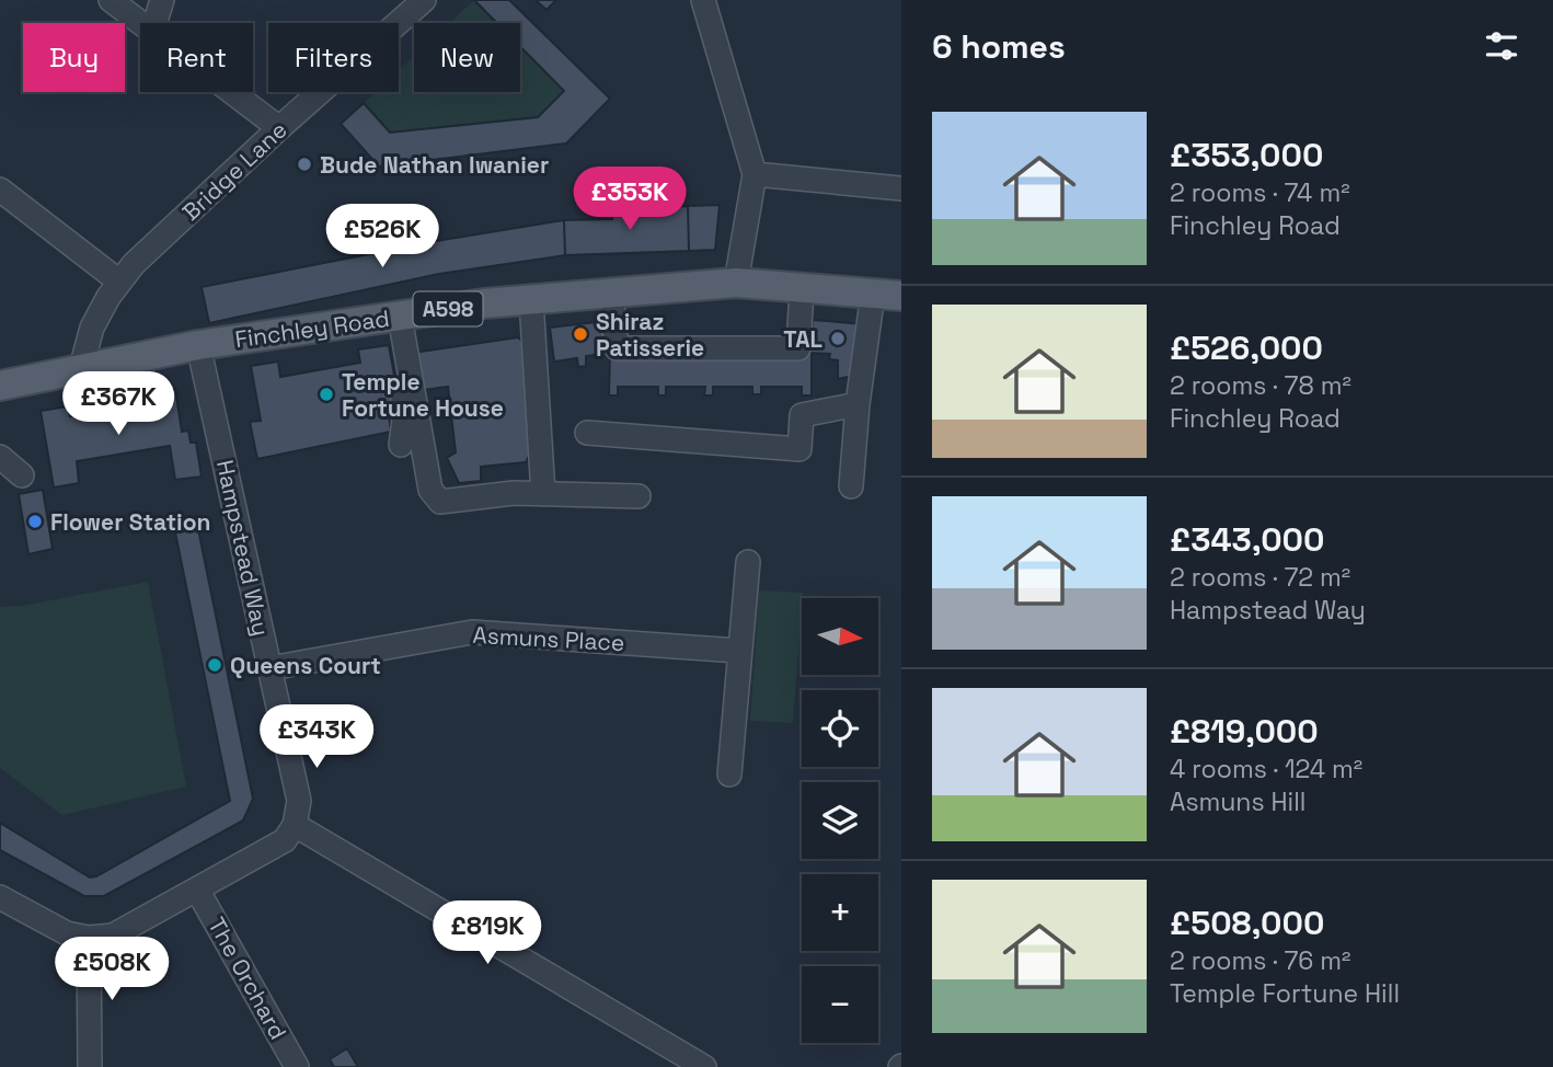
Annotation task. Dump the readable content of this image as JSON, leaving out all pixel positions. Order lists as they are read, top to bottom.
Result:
{
  "streets": {
    "main road": ["A598", "Finchley Road"],
    "street": [
      "Bridge Lane",
      "Hampstead Way",
      "Asmuns Place",
      "The Orchard"
    ]
  },
  "crossings": [
    ["Bridge Lane", "Finchley Road"],
    ["Finchley Road", "Hampstead Way"],
    ["Hampstead Way", "Asmuns Place"]
  ],
  "places": [
    "Bude Nathan Iwanier",
    "Shiraz Patisserie",
    "TAL",
    "Temple Fortune House",
    "Flower Station",
    "Queens Court"
  ],
  "north": "right",
  "page": {
    "heading": "6 homes",
    "chip": [
      "Buy",
      "Rent",
      "Filters",
      "New"
    ],
    "list": [
      {
        "name": "£353,000",
        "note": "2 rooms · 74 m² · Finchley Road"
      },
      {
        "name": "£526,000",
        "note": "2 rooms · 78 m² · Finchley Road"
      },
      {
        "name": "£343,000",
        "note": "2 rooms · 72 m² · Hampstead Way"
      },
      {
        "name": "£819,000",
        "note": "4 rooms · 124 m² · Asmuns Hill"
      },
      {
        "name": "£508,000",
        "note": "2 rooms · 76 m² · Temple Fortune Hill"
      }
    ],
    "price": [
      "£353K",
      "£526K",
      "£367K",
      "£343K",
      "£819K",
      "£508K"
    ],
    "map_buttons": ["+", "−"]
  }
}
